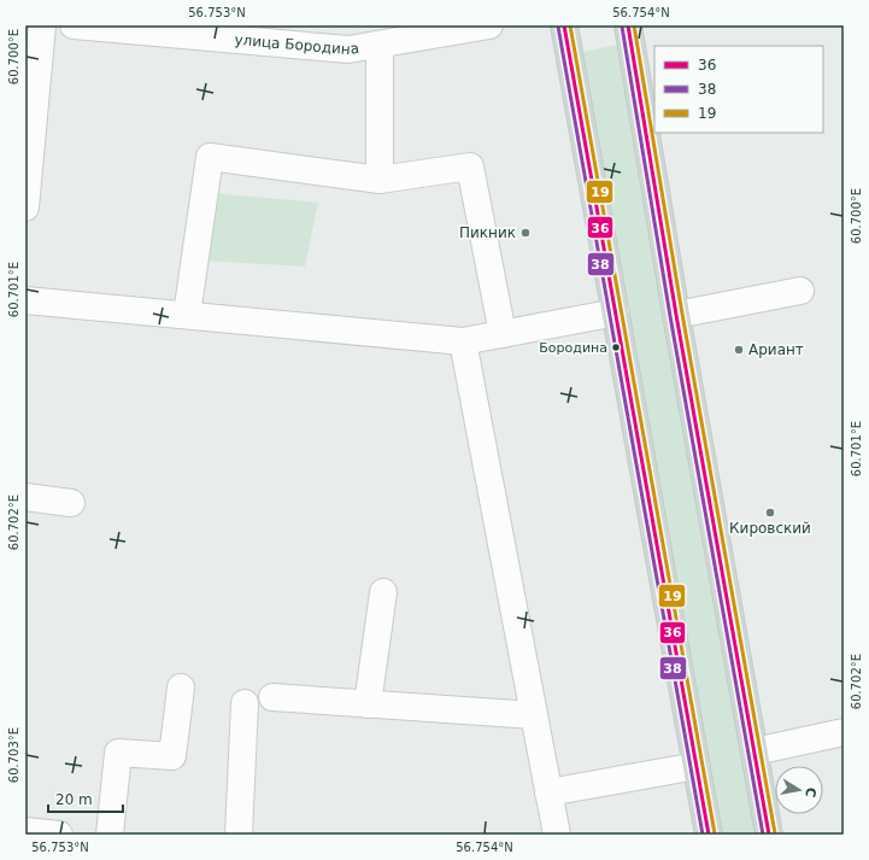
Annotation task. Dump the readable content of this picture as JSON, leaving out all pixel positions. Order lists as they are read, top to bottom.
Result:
{
  "streets": {
    "street": ["улица Бородина"]
  },
  "places": [
    "Пикник",
    "Бородина",
    "Ариант",
    "Кировский"
  ],
  "lines": ["transit line 36", "transit line 19", "transit line 38"],
  "legend": ["36", "38", "19"],
  "scale_bar": "20 m",
  "north": "right",
  "coordinates": [
    "56.753°N",
    "56.754°N",
    "60.700°E",
    "60.701°E",
    "60.702°E",
    "60.703°E"
  ]
}
